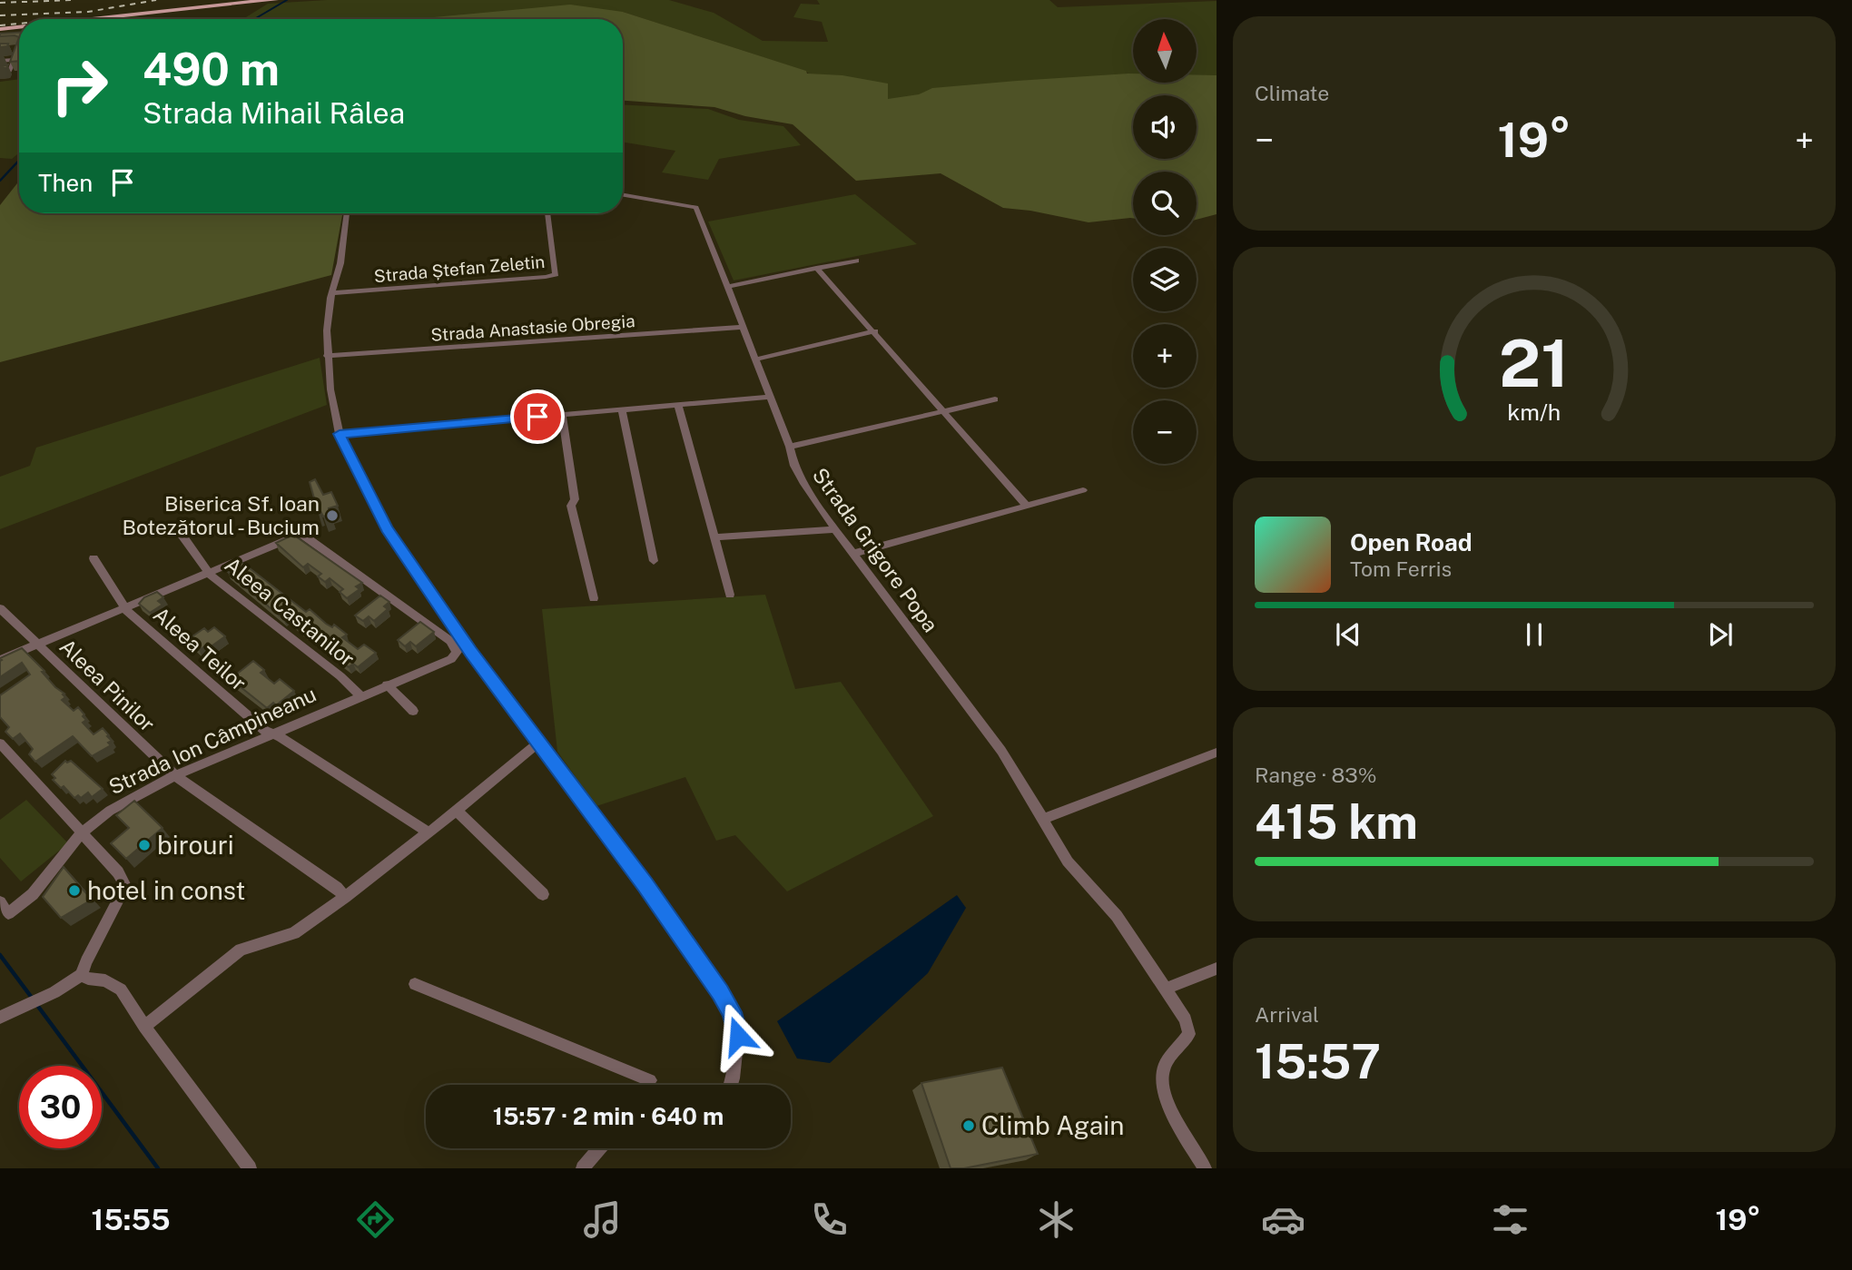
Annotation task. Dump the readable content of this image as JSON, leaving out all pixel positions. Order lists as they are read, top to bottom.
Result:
{
  "streets": {
    "street": [
      "Strada Ștefan Zeletin",
      "Strada Anastasie Obregia",
      "Strada Grigore Popa",
      "Aleea Castanilor",
      "Aleea Teilor",
      "Aleea Pinilor",
      "Strada Ion Câmpineanu"
    ]
  },
  "crossings": [
    ["Strada Anastasie Obregia", "Strada Grigore Popa"],
    ["Aleea Castanilor", "Strada Ion Câmpineanu"],
    ["Aleea Teilor", "Strada Ion Câmpineanu"],
    ["Aleea Pinilor", "Strada Ion Câmpineanu"]
  ],
  "places": [
    "Biserica Sf. Ioan Botezătorul - Bucium",
    "birouri",
    "hotel in const",
    "Climb Again"
  ],
  "north": "top",
  "page": {
    "tile": [
      "Climate",
      ["Range · 83%", "415 km"],
      ["Arrival", "15:57"]
    ],
    "map_buttons": ["+", "−"],
    "turn": ["490 m", "Strada Mihail Râlea"],
    "heat": ["−", "19°", "+"],
    "then": "Then",
    "song": ["Open Road", "Tom Ferris"],
    "limit": "30",
    "trip": "15:57 · 2 min · 640 m",
    "tabs": ["15:55", "19°"],
    "gauge": ["21", "km/h"]
  }
}
